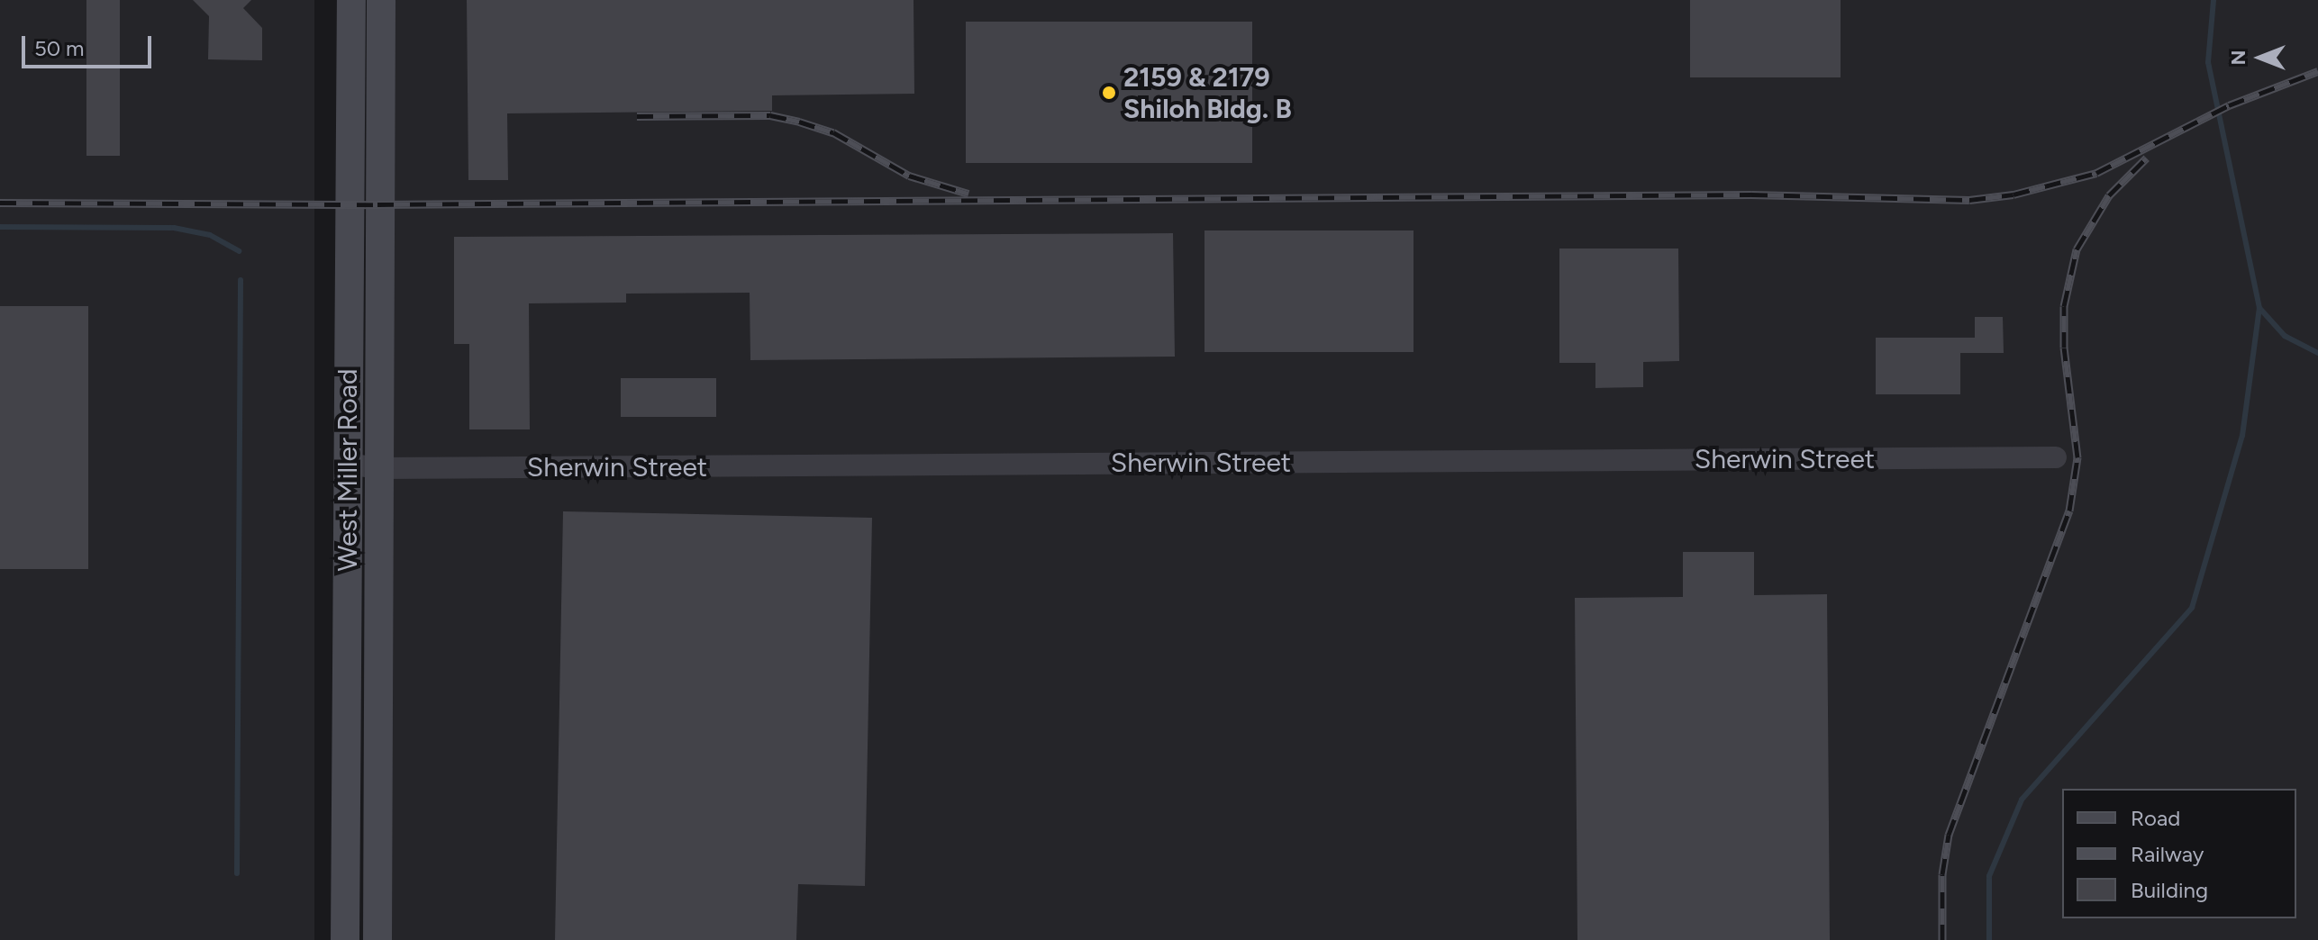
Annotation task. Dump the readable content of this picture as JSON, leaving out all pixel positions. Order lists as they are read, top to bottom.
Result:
{
  "streets": {
    "main road": ["West Miller Road"],
    "street": ["Sherwin Street"]
  },
  "crossings": [
    ["Sherwin Street", "West Miller Road"]
  ],
  "places": ["2159 & 2179 Shiloh Bldg. B"],
  "legend": ["Road", "Railway", "Building"],
  "scale_bar": "50 m",
  "north": "left"
}
